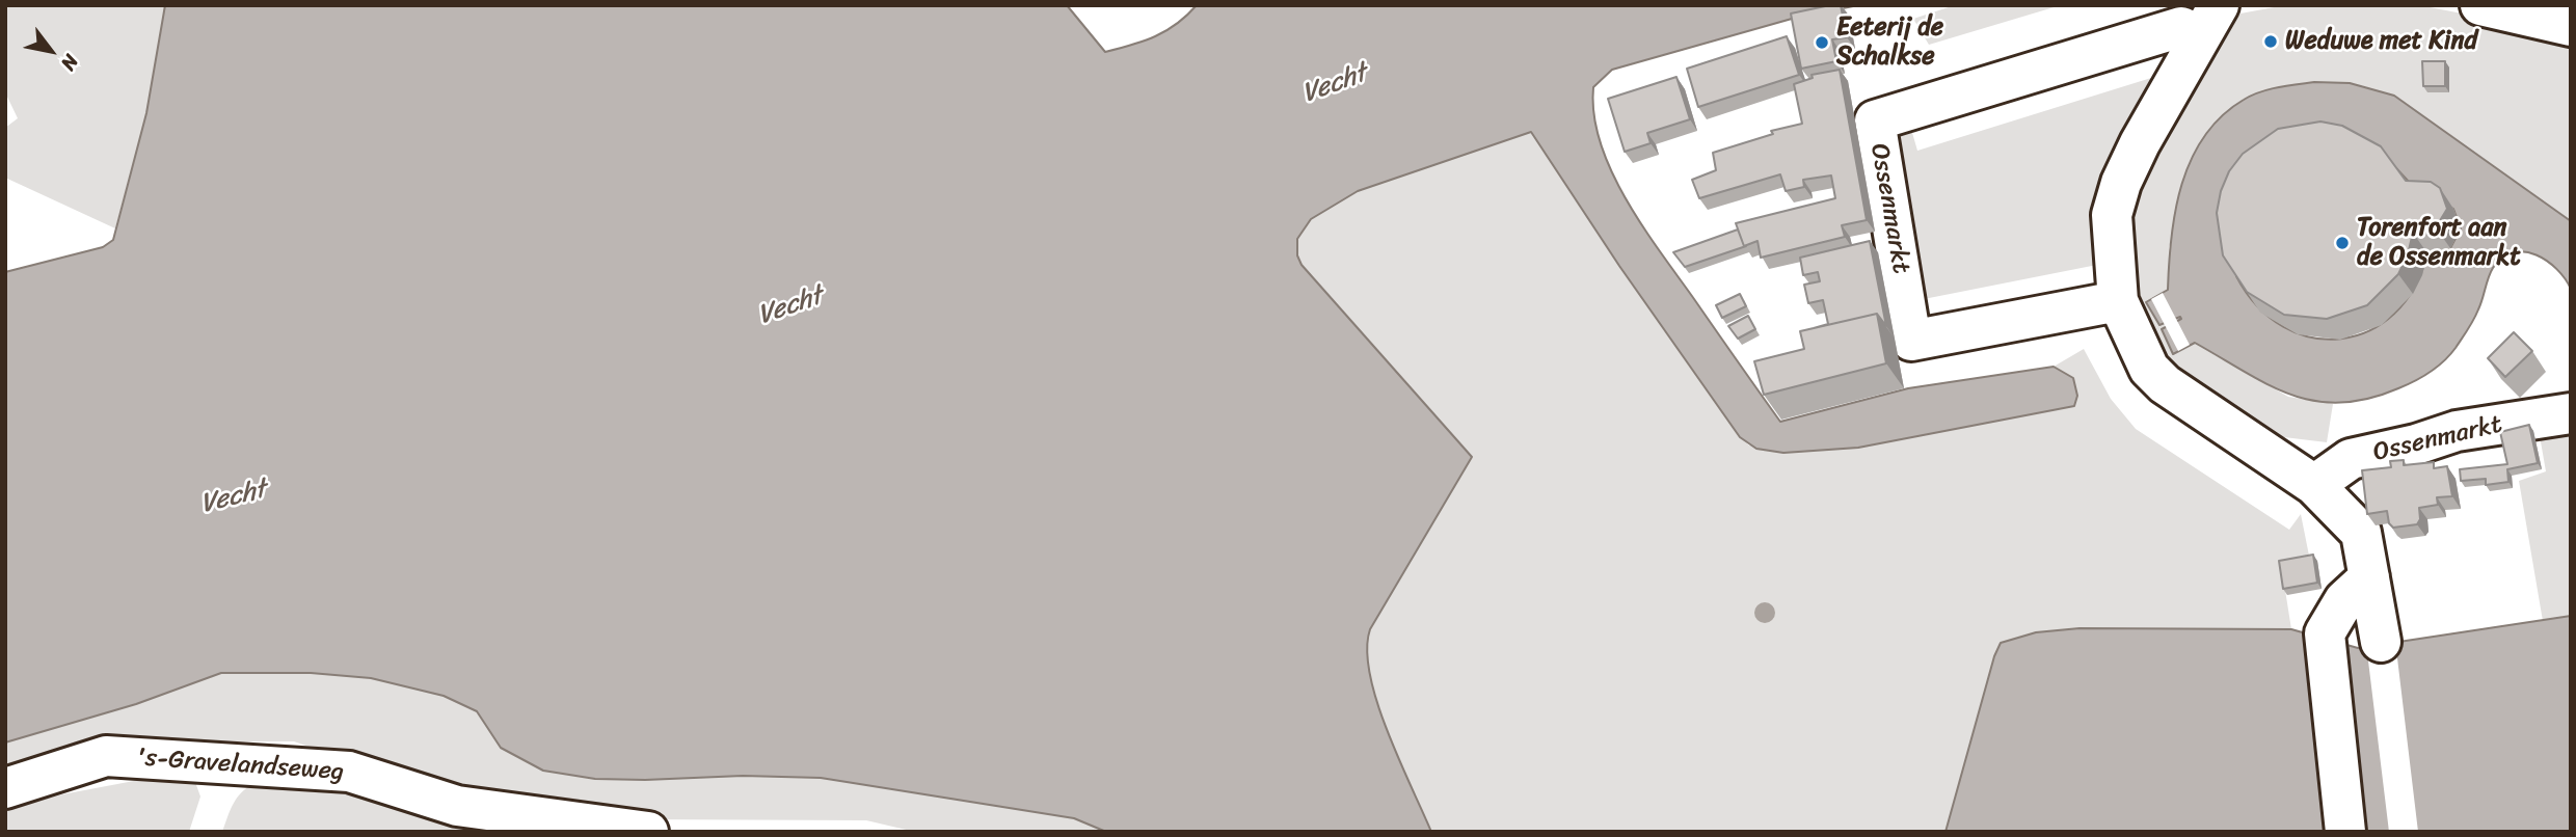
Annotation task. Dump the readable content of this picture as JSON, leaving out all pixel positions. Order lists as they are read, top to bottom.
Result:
{
  "streets": {
    "street": ["Ossenmarkt", "'s-Gravelandseweg"]
  },
  "water": ["Vecht"],
  "places": ["Weduwe met Kind", "Eeterij de Schalkse", "Torenfort aan de Ossenmarkt"],
  "north": "bottom right"
}
